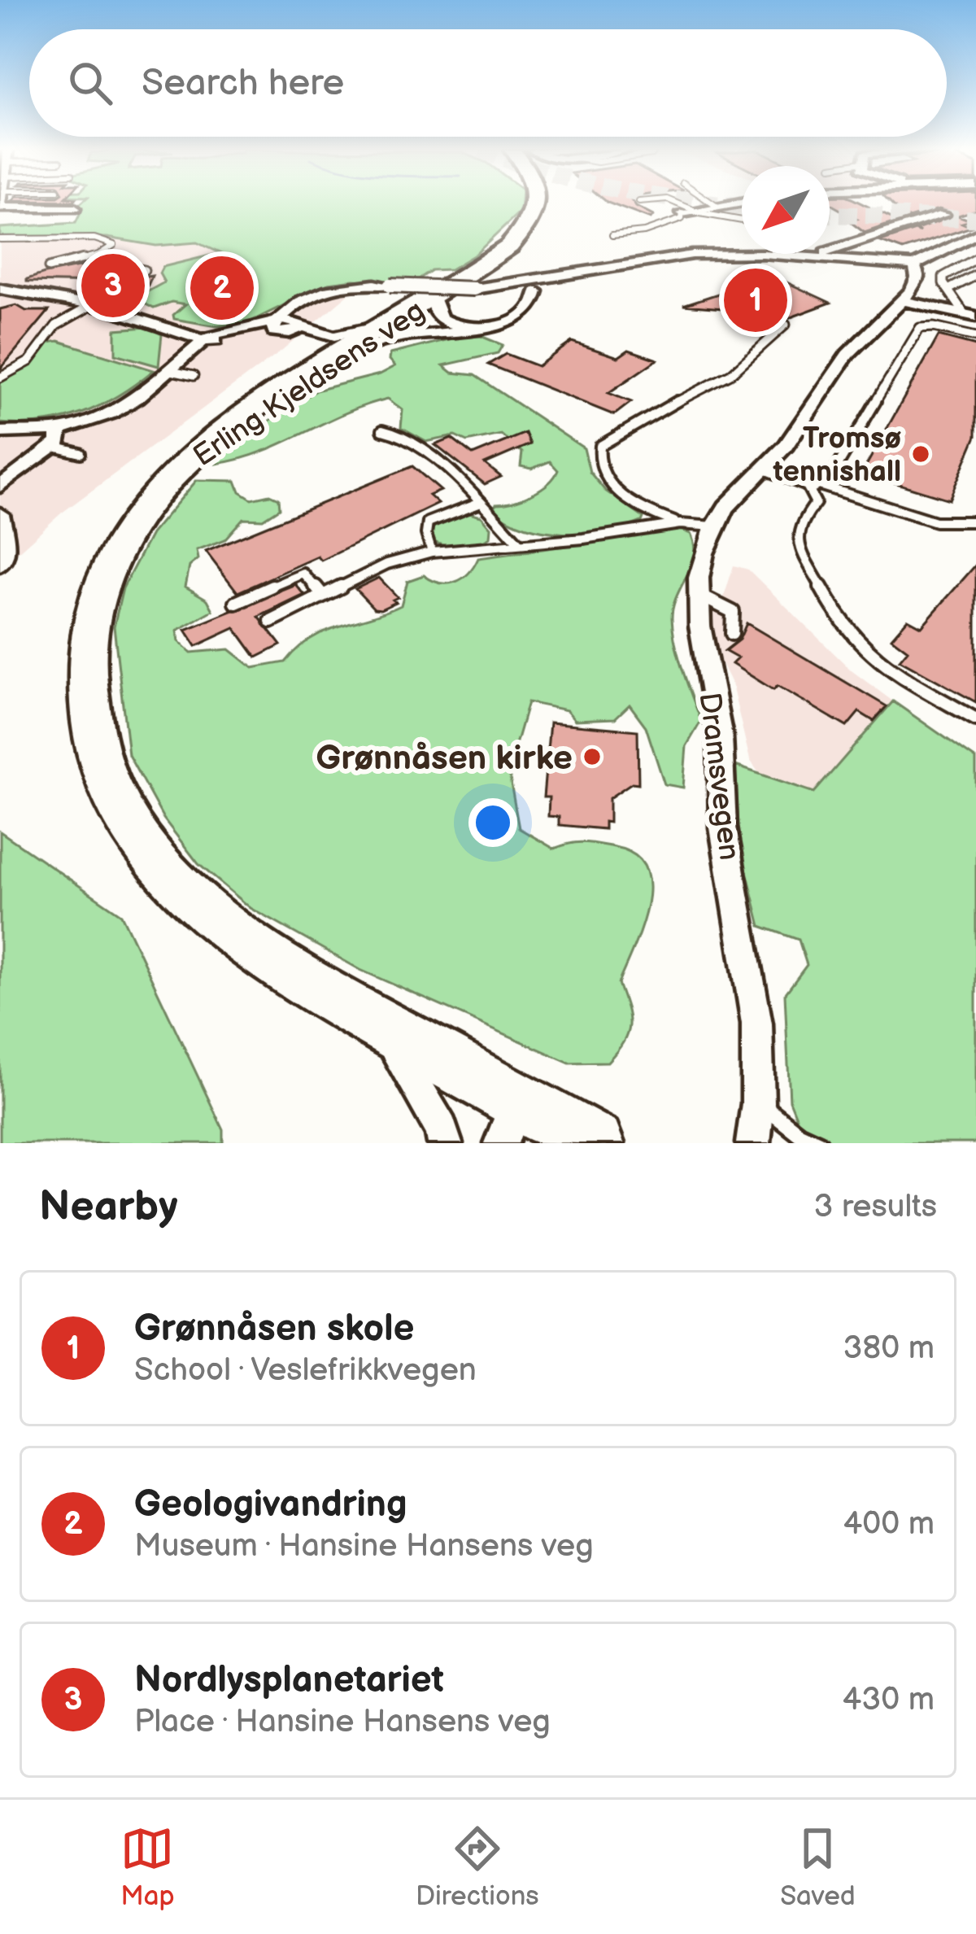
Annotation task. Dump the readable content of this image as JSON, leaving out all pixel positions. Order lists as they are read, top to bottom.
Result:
{
  "streets": {
    "highway": ["Erling Kjeldsens veg"],
    "street": ["Dramsvegen"]
  },
  "places": ["Tromsø tennishall", "Grønnåsen kirke"],
  "north": "bottom left",
  "page": {
    "search": "Search here",
    "pins": ["3", "2", "1"],
    "heading": ["Nearby", "3 results"],
    "list": [
      {
        "mark": "1",
        "name": "Grønnåsen skole",
        "note": "School · Veslefrikkvegen",
        "value": "380 m"
      },
      {
        "mark": "2",
        "name": "Geologivandring",
        "note": "Museum · Hansine Hansens veg",
        "value": "400 m"
      },
      {
        "mark": "3",
        "name": "Nordlysplanetariet",
        "note": "Place · Hansine Hansens veg",
        "value": "430 m"
      }
    ],
    "nav": ["Map", "Directions", "Saved"]
  }
}
